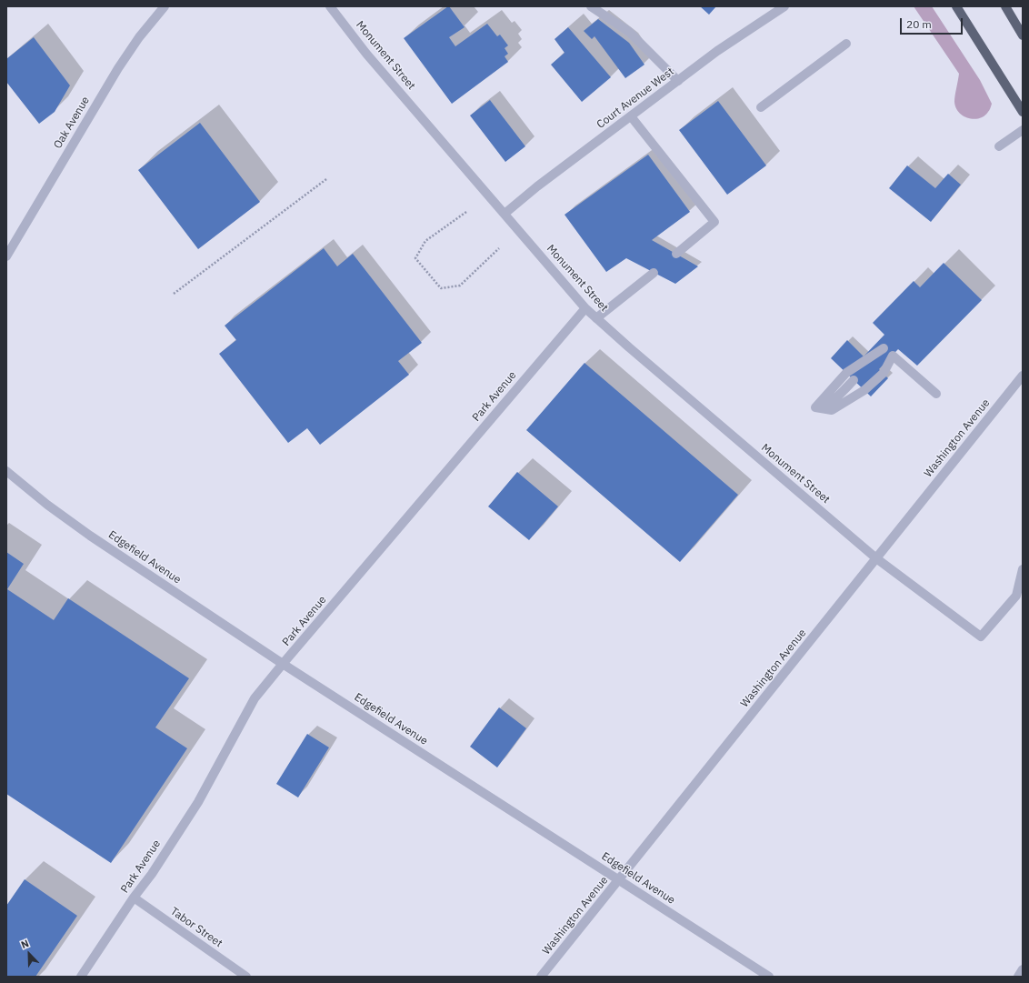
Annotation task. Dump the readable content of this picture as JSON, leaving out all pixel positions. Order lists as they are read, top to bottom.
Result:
{
  "streets": {
    "street": [
      "Monument Street",
      "Court Avenue West",
      "Oak Avenue",
      "Park Avenue",
      "Washington Avenue",
      "Edgefield Avenue",
      "Tabor Street"
    ]
  },
  "crossings": [
    ["Monument Street", "Court Avenue West"],
    ["Monument Street", "Park Avenue"],
    ["Monument Street", "Washington Avenue"],
    ["Park Avenue", "Edgefield Avenue"],
    ["Park Avenue", "Tabor Street"],
    ["Washington Avenue", "Edgefield Avenue"]
  ],
  "scale_bar": "20 m",
  "north": "top left"
}
